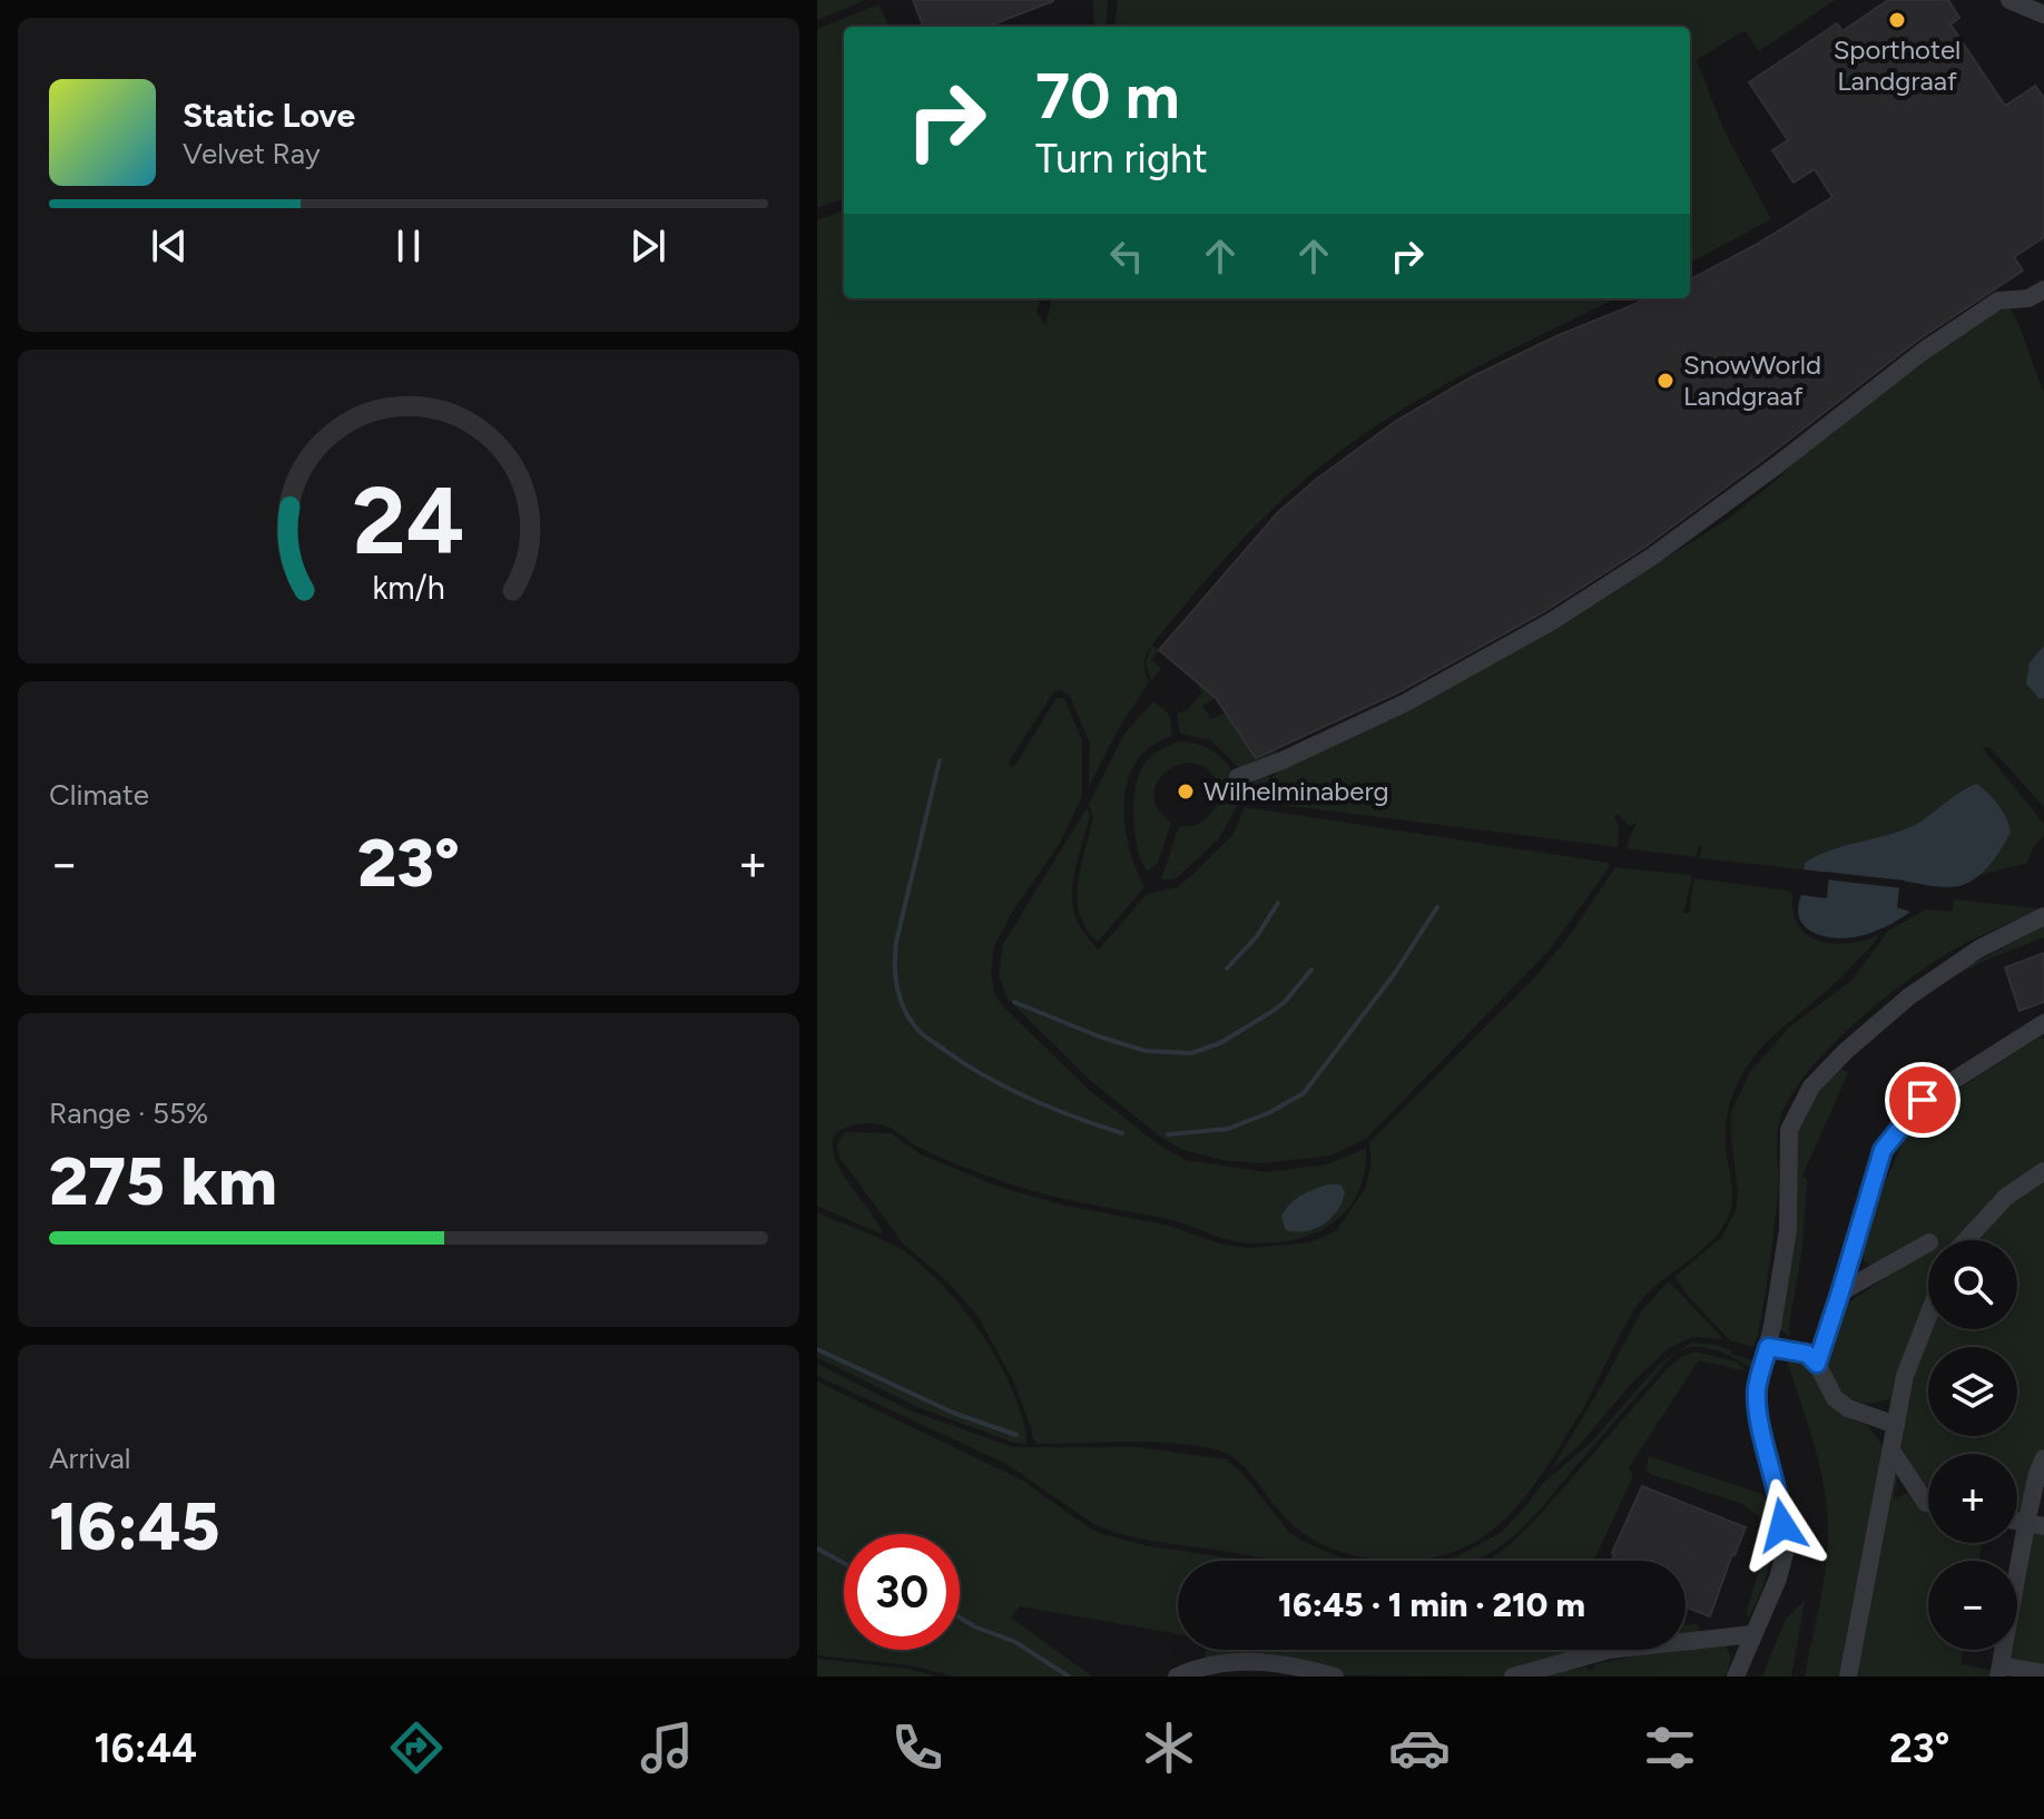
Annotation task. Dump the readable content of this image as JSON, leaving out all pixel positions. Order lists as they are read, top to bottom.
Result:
{
  "places": ["Sporthotel Landgraaf", "SnowWorld Landgraaf", "Wilhelminaberg"],
  "page": {
    "turn": ["70 m", "Turn right"],
    "song": ["Static Love", "Velvet Ray"],
    "tile": [
      "Climate",
      ["Range · 55%", "275 km"],
      ["Arrival", "16:45"]
    ],
    "heat": ["−", "23°", "+"],
    "map_buttons": ["+", "−"],
    "limit": "30",
    "trip": "16:45 · 1 min · 210 m",
    "tabs": ["16:44", "23°"],
    "gauge": ["24", "km/h"]
  }
}
